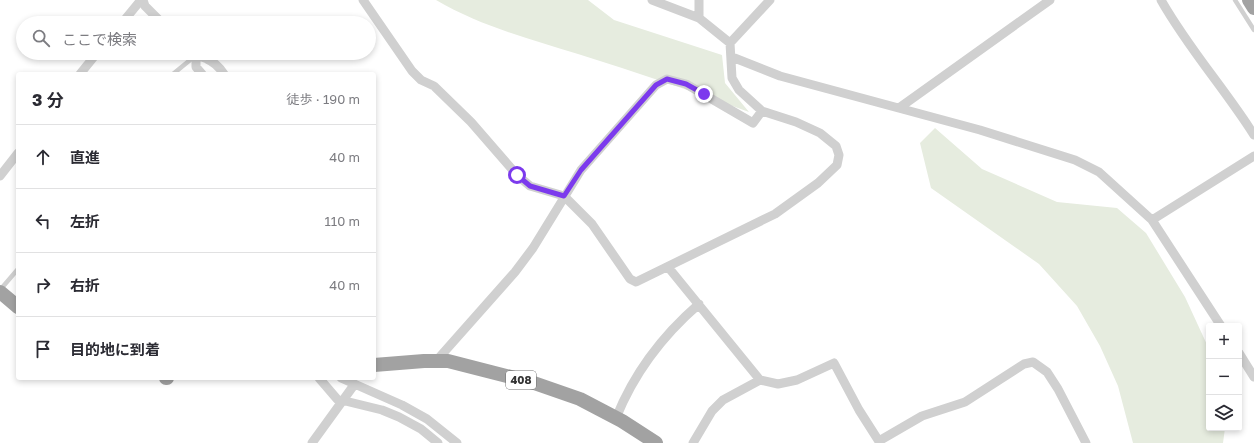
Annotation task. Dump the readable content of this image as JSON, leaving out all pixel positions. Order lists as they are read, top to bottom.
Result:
{
  "streets": {
    "highway": ["408"]
  },
  "page": {
    "search": "ここで検索",
    "heading": ["3 分", "徒歩 · 190 m"],
    "list": [
      ["直進", "40 m"],
      ["左折", "110 m"],
      ["右折", "40 m"],
      "目的地に到着"
    ],
    "map_buttons": ["+", "−"]
  }
}
